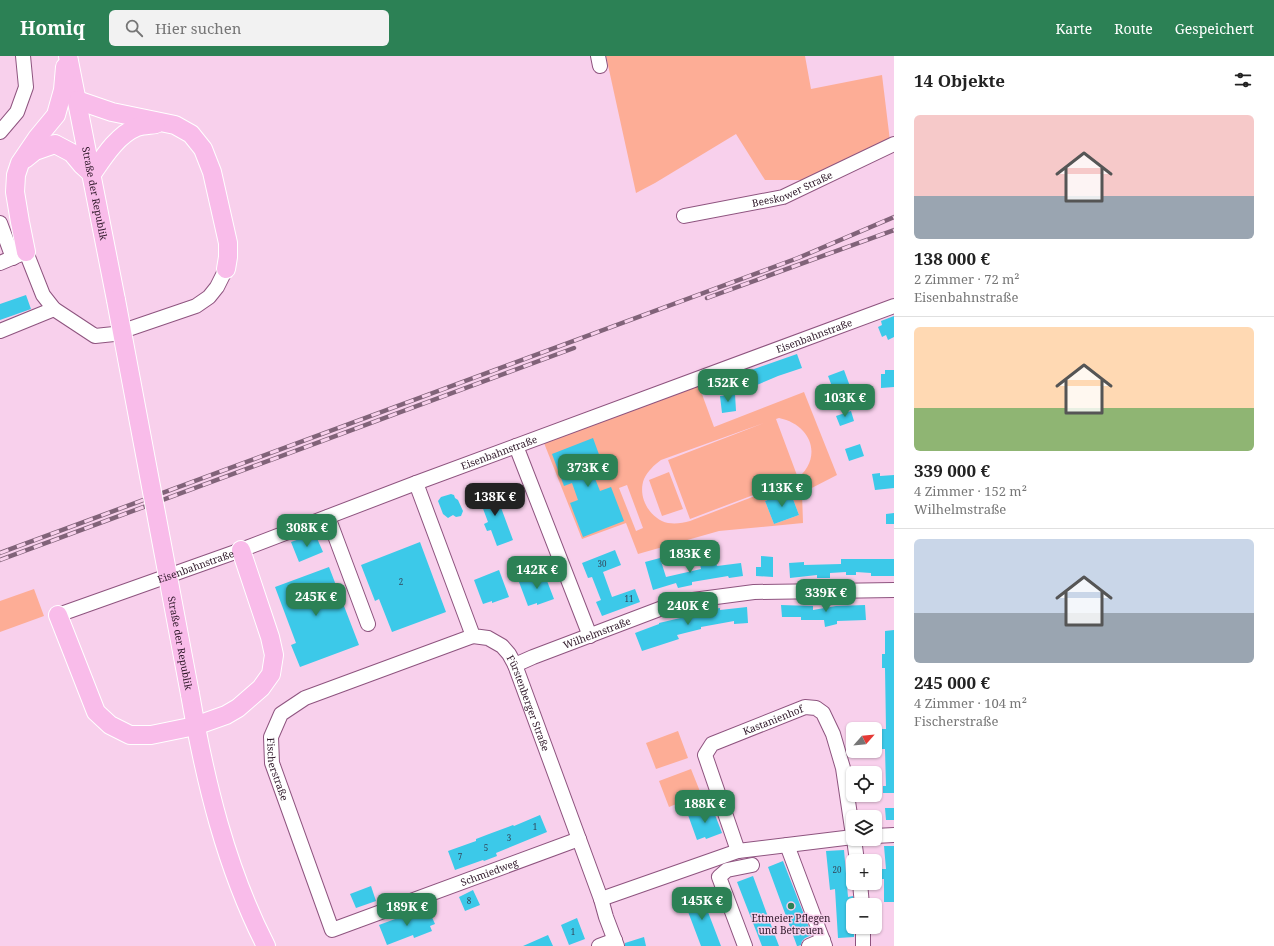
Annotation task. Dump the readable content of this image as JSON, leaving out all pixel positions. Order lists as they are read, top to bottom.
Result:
{
  "streets": {
    "main road": ["Straße der Republik"],
    "street": [
      "Beeskower Straße",
      "Eisenbahnstraße",
      "Wilhelmstraße",
      "Fürstenberger Straße",
      "Kastanienhof",
      "Fischerstraße",
      "Schmiedweg"
    ]
  },
  "crossings": [
    ["Wilhelmstraße", "Fürstenberger Straße"],
    ["Fürstenberger Straße", "Fischerstraße"],
    ["Fürstenberger Straße", "Schmiedweg"],
    ["Fischerstraße", "Schmiedweg"]
  ],
  "places": ["Ettmeier Pflegen und Betreuen"],
  "house_numbers": [
    "30",
    "2",
    "11",
    "1",
    "3",
    "5",
    "7",
    "20",
    "8",
    "1"
  ],
  "north": "top right",
  "page": {
    "header": "Homiq",
    "search": "Hier suchen",
    "nav": ["Karte", "Route", "Gespeichert"],
    "heading": "14 Objekte",
    "list": [
      {
        "name": "138 000 €",
        "note": "2 Zimmer · 72 m² · Eisenbahnstraße"
      },
      {
        "name": "339 000 €",
        "note": "4 Zimmer · 152 m² · Wilhelmstraße"
      },
      {
        "name": "245 000 €",
        "note": "4 Zimmer · 104 m² · Fischerstraße"
      }
    ],
    "price": [
      "152K €",
      "103K €",
      "373K €",
      "113K €",
      "138K €",
      "308K €",
      "183K €",
      "142K €",
      "339K €",
      "245K €",
      "240K €",
      "188K €",
      "145K €",
      "189K €"
    ],
    "map_buttons": ["+", "−"]
  }
}
